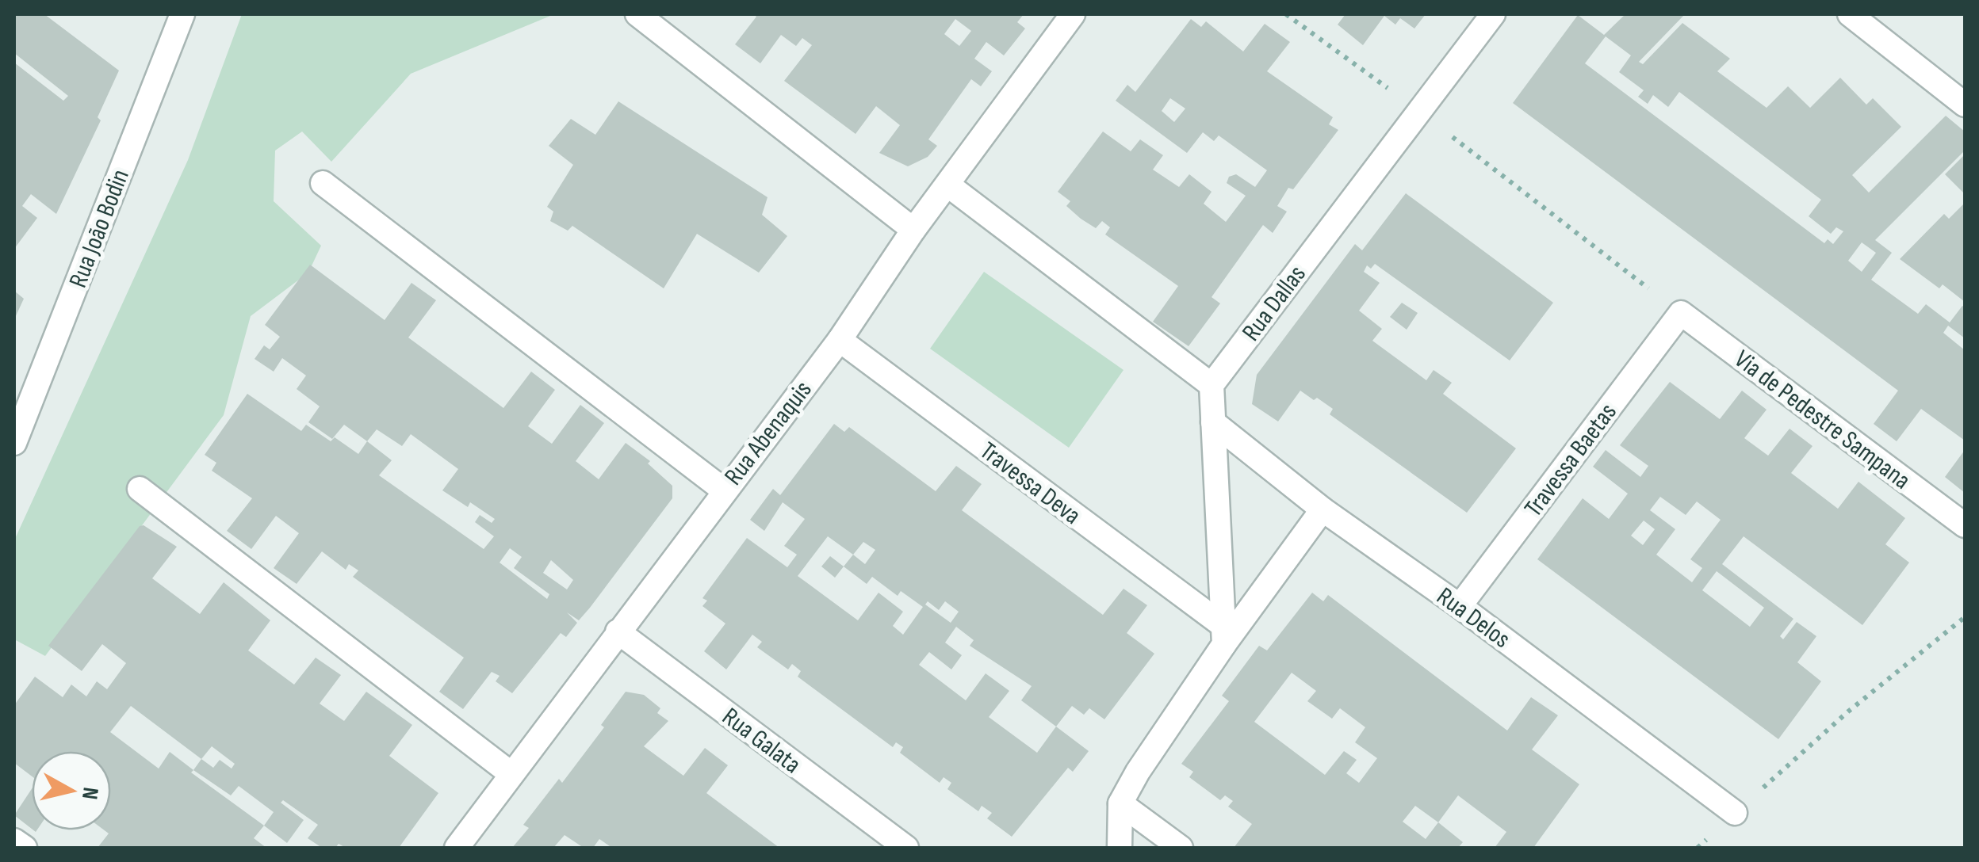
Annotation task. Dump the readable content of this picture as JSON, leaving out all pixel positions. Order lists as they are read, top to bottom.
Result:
{
  "streets": {
    "street": [
      "Rua João Bodin",
      "Rua Dallas",
      "Via de Pedestre Sampana",
      "Rua Abenaquis",
      "Travessa Baetas",
      "Travessa Deva",
      "Rua Delos",
      "Rua Galata"
    ]
  },
  "crossings": [
    ["Via de Pedestre Sampana", "Travessa Baetas"],
    ["Rua Abenaquis", "Travessa Deva"],
    ["Rua Abenaquis", "Rua Galata"],
    ["Travessa Baetas", "Rua Delos"]
  ],
  "north": "right"
}
